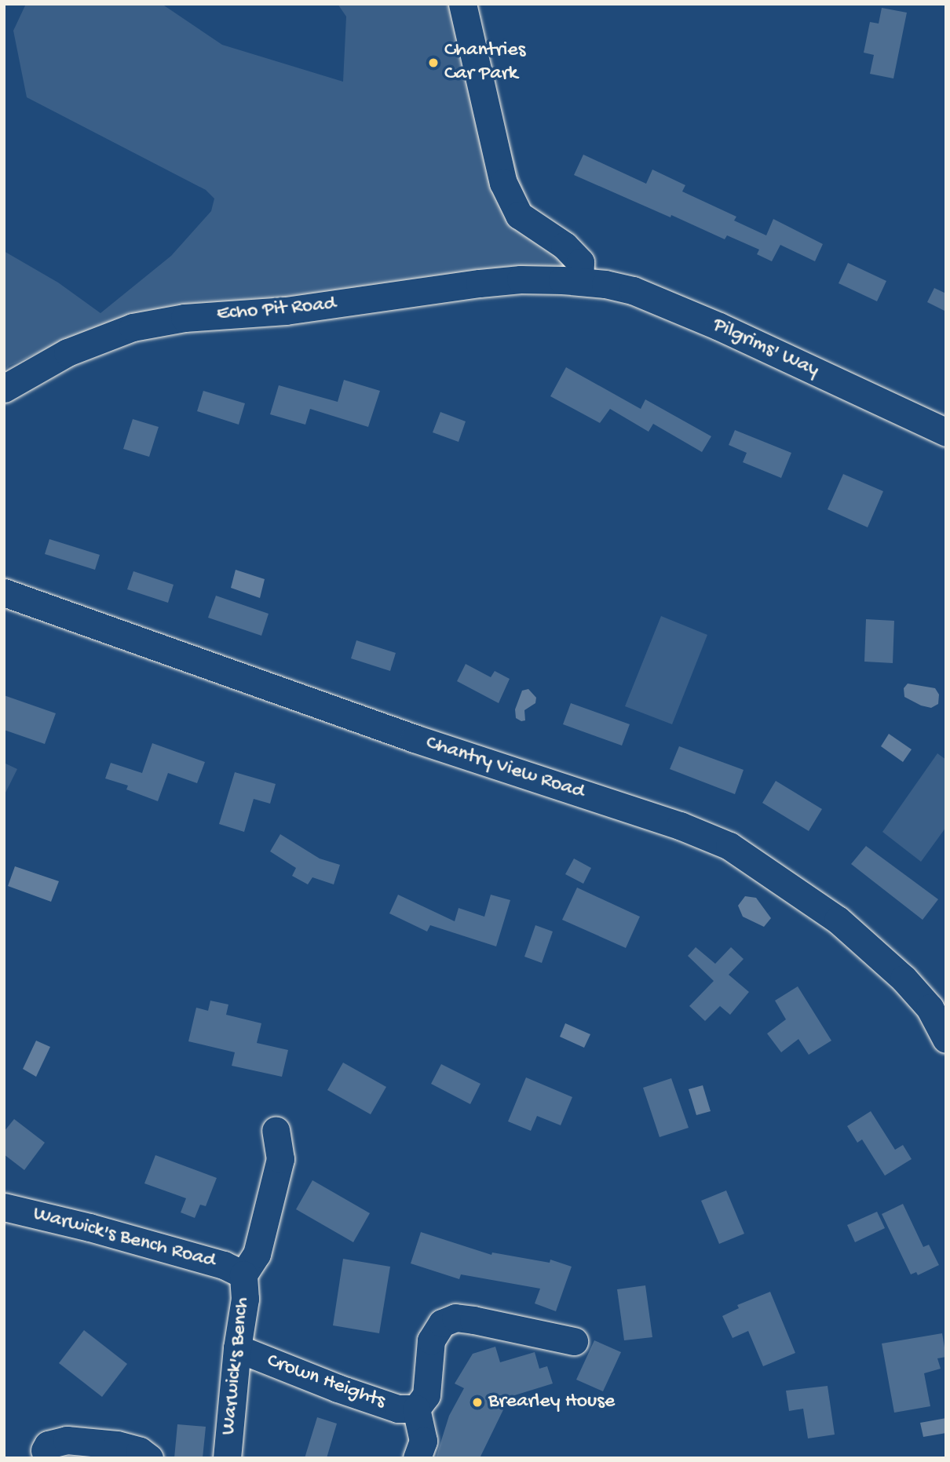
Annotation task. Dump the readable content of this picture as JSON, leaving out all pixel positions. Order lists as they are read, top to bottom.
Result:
{
  "streets": {
    "street": [
      "Echo Pit Road",
      "Pilgrims' Way",
      "Chantry View Road",
      "Warwick's Bench Road",
      "Warwick's Bench",
      "Crown Heights"
    ]
  },
  "crossings": [
    ["Echo Pit Road", "Pilgrims' Way"],
    ["Warwick's Bench Road", "Warwick's Bench"],
    ["Warwick's Bench", "Crown Heights"]
  ],
  "places": ["Chantries Car Park", "Brearley House"]
}
